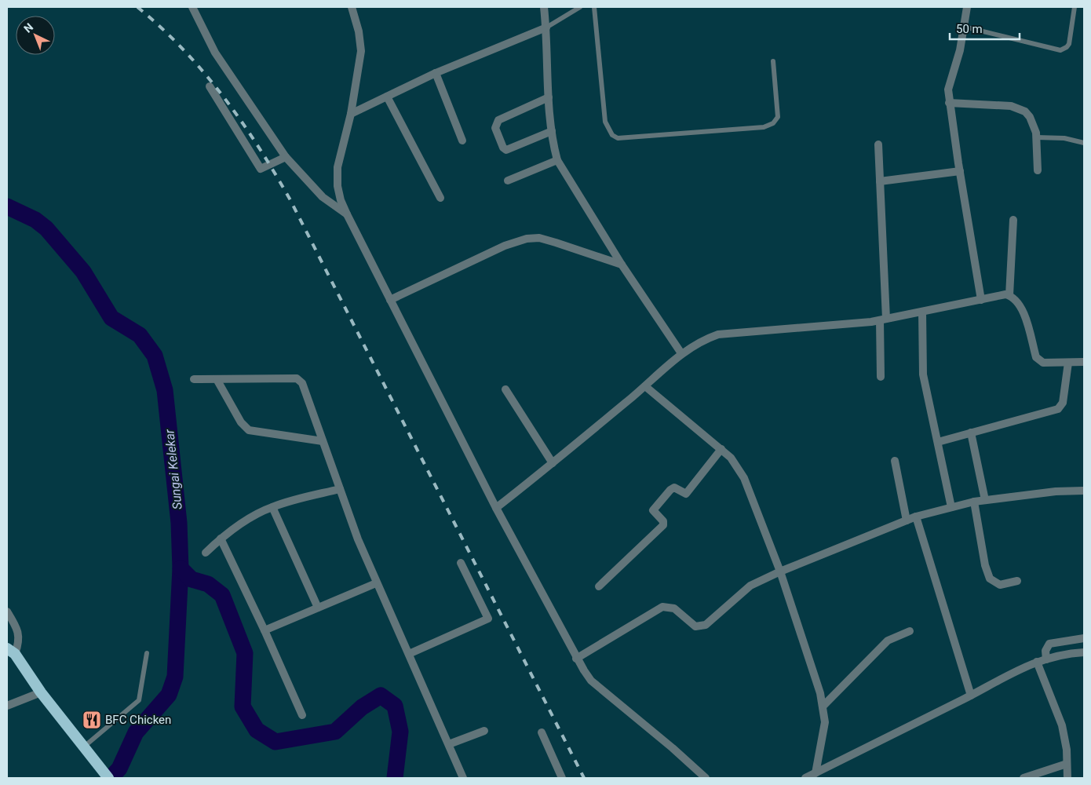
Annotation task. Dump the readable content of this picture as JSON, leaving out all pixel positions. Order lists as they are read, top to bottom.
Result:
{
  "water": ["Sungai Kelekar"],
  "places": {
    "restaurant": ["BFC Chicken"]
  },
  "scale_bar": "50 m",
  "north": "top left"
}
